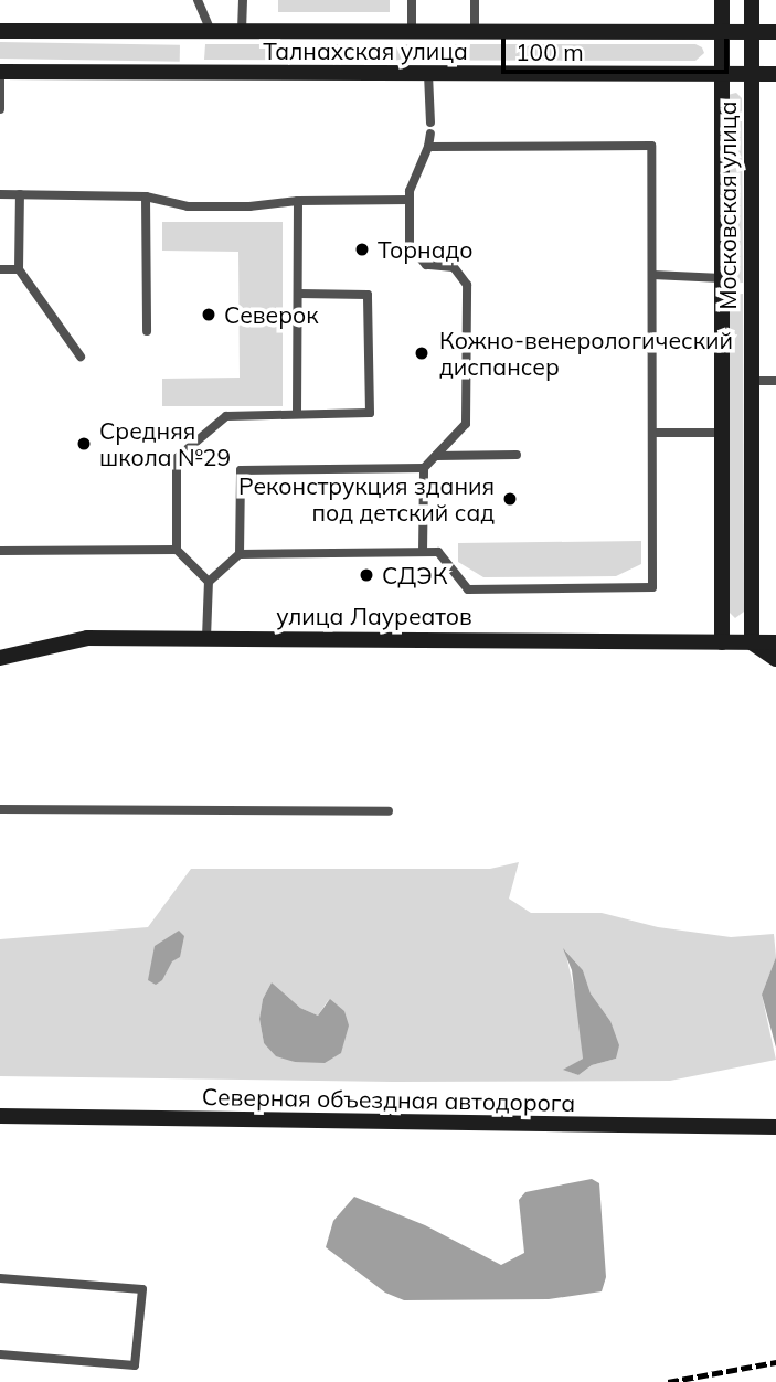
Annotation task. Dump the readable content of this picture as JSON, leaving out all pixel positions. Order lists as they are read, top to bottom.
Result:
{
  "streets": {
    "street": [
      "Талнахская улица",
      "Московская улица",
      "улица Лауреатов",
      "Северная объездная автодорога"
    ]
  },
  "crossings": [
    ["Талнахская улица", "Московская улица"],
    ["Московская улица", "улица Лауреатов"]
  ],
  "places": [
    "Торнадо",
    "Северок",
    "Кожно-венерологический диспансер",
    "Средняя школа №29",
    "Реконструкция здания под детский сад",
    "СДЭК"
  ],
  "scale_bar": "100 m"
}
